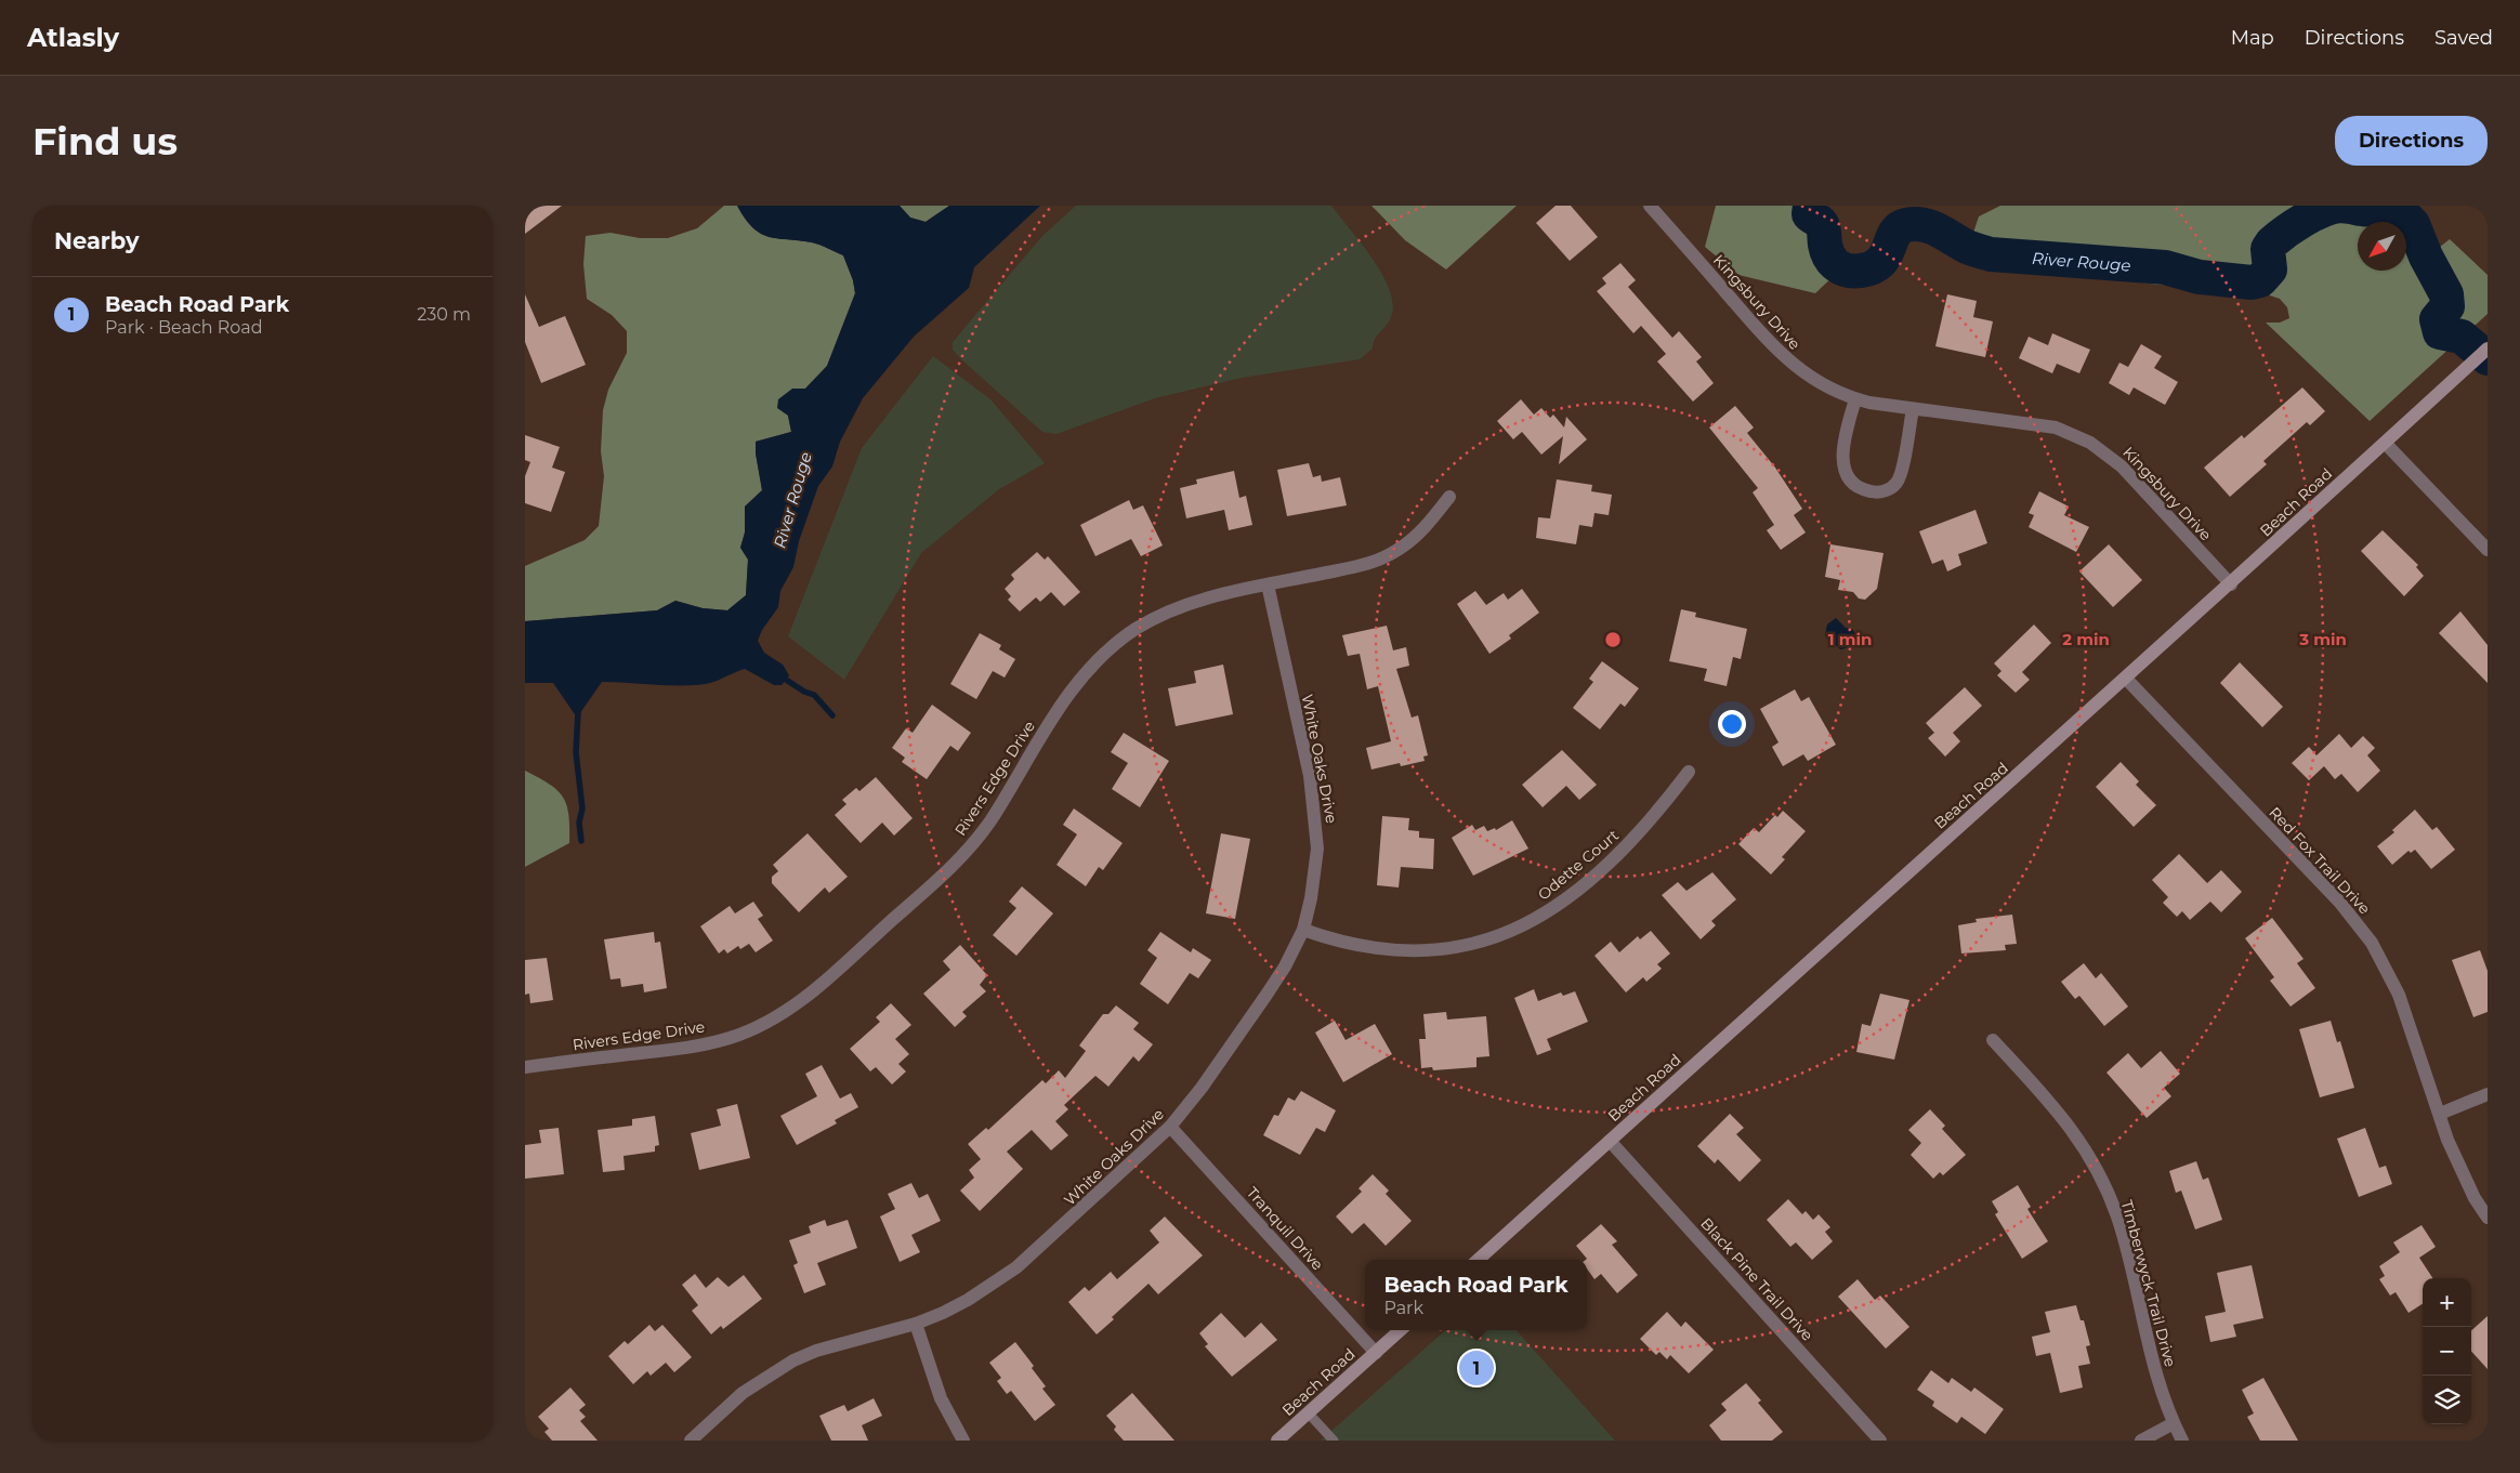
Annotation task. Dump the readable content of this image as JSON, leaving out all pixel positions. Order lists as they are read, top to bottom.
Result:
{
  "streets": {
    "street": [
      "Kingsbury Drive",
      "Beach Road",
      "White Oaks Drive",
      "Rivers Edge Drive",
      "Red Fox Trail Drive",
      "Odette Court",
      "Tranquil Drive",
      "Black Pine Trail Drive",
      "Timberwyck Trail Drive"
    ]
  },
  "crossings": [
    ["Kingsbury Drive", "Beach Road"],
    ["Beach Road", "Red Fox Trail Drive"],
    ["Beach Road", "Tranquil Drive"],
    ["Beach Road", "Black Pine Trail Drive"],
    ["White Oaks Drive", "Rivers Edge Drive"],
    ["White Oaks Drive", "Odette Court"],
    ["White Oaks Drive", "Tranquil Drive"]
  ],
  "water": ["River Rouge"],
  "north": "bottom left",
  "page": {
    "header": "Atlasly",
    "nav": ["Map", "Directions", "Saved"],
    "buttons": "Directions",
    "title": "Find us",
    "heading": "Nearby",
    "list": [
      {
        "mark": "1",
        "name": "Beach Road Park",
        "note": "Park · Beach Road",
        "value": "230 m"
      }
    ],
    "popup": ["Beach Road Park", "Park"],
    "map_buttons": ["+", "−"],
    "pins": "1"
  },
  "rings": ["1 min", "2 min", "3 min"]
}
